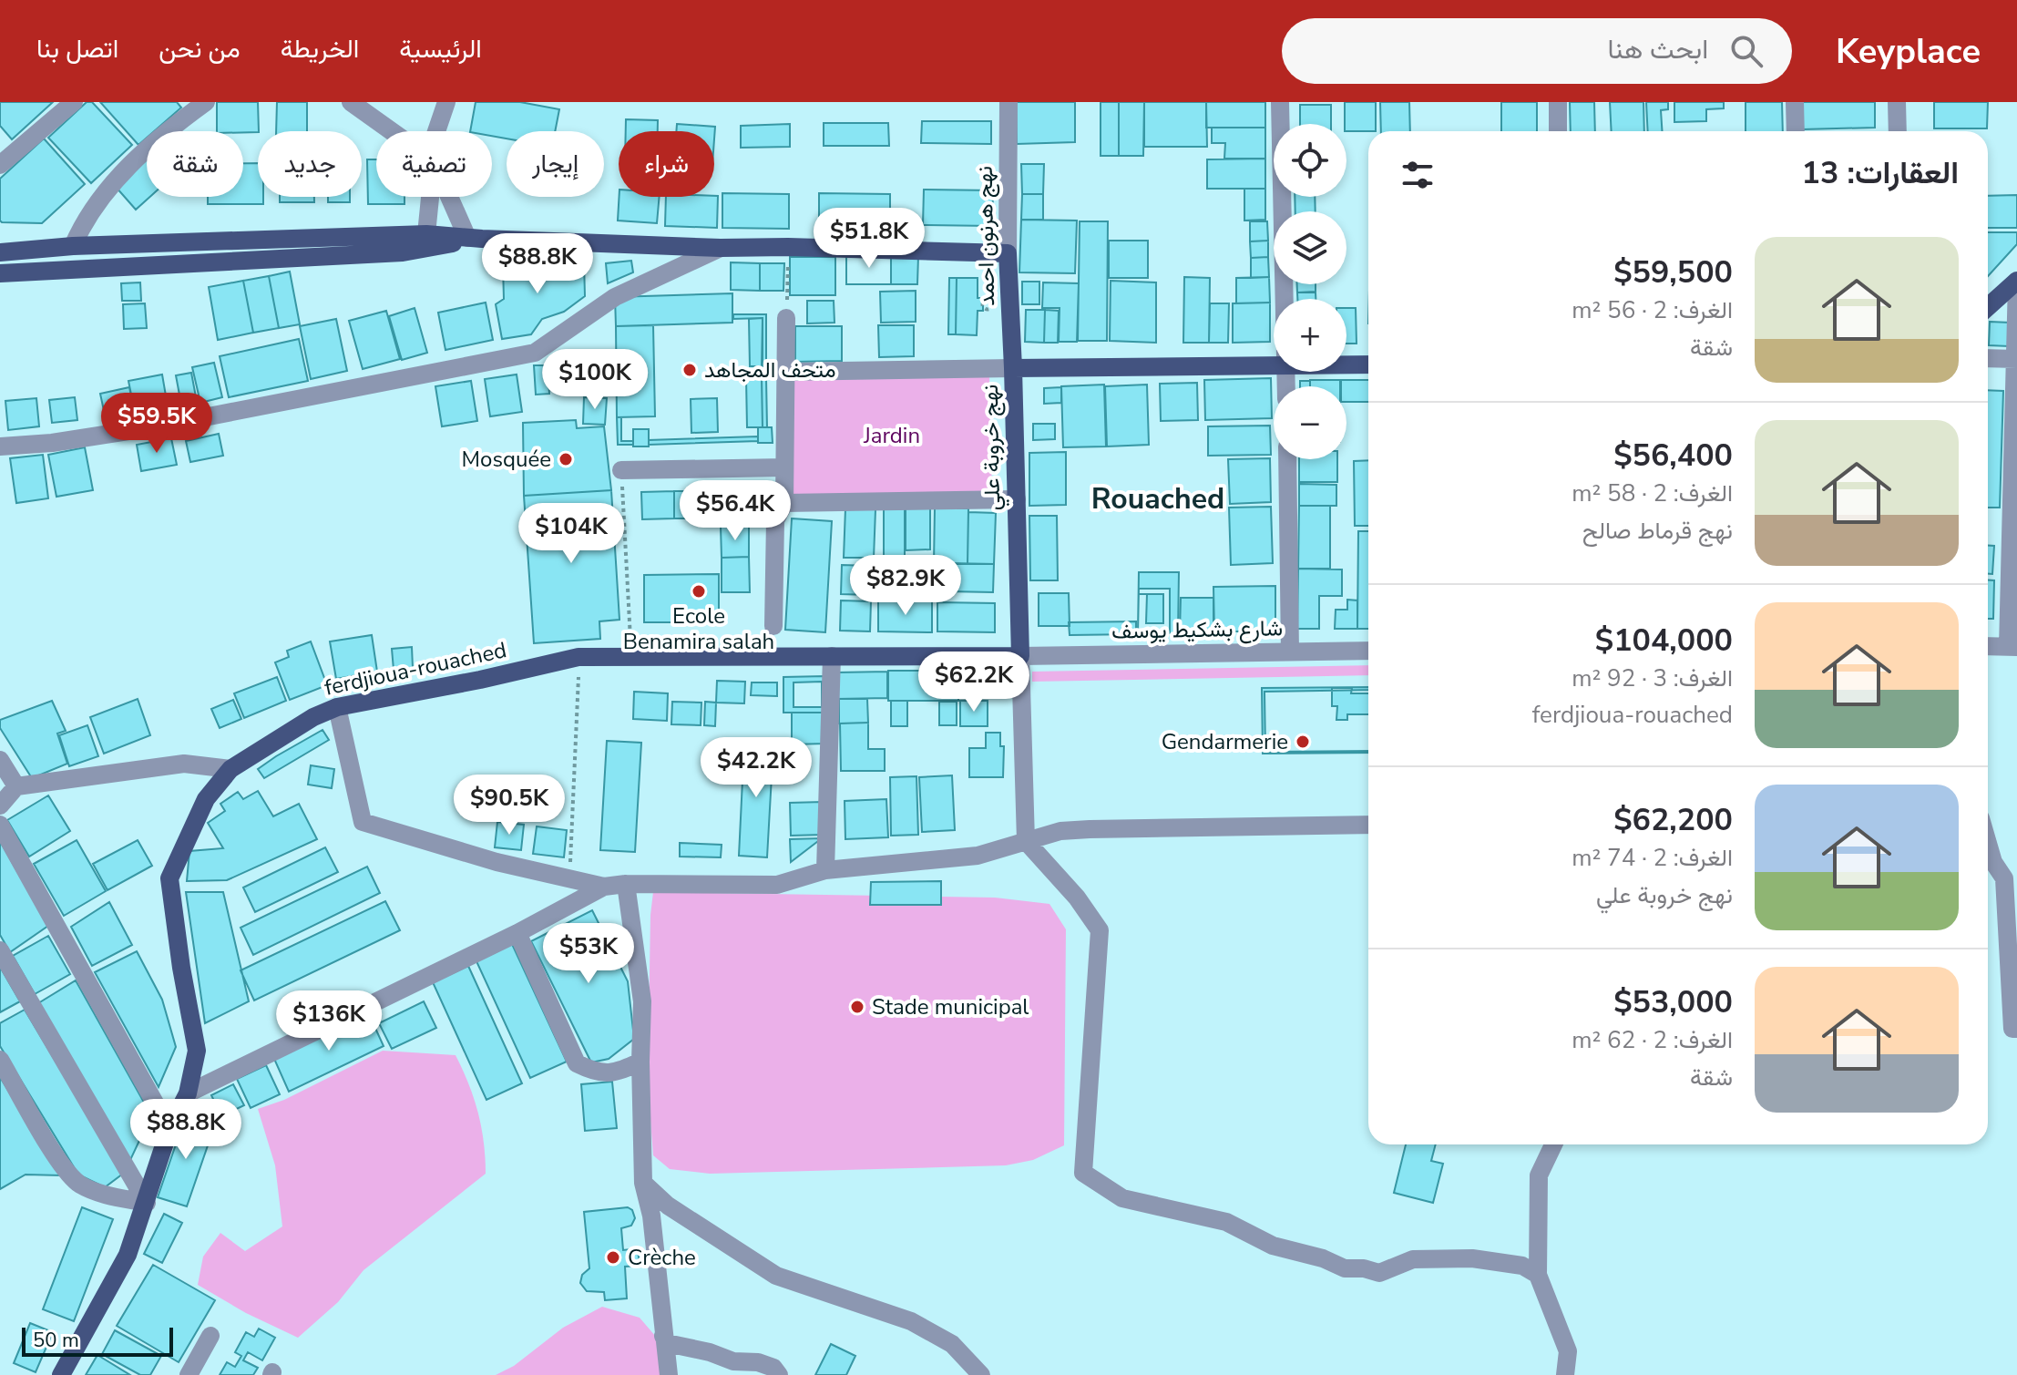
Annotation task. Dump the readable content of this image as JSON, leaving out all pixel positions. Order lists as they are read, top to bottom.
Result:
{
  "streets": {
    "main road": ["نهج هرنون احمد", "نهج خروبة علي", "ferdjioua-rouached"],
    "street": ["شارع بشكيط يوسف"]
  },
  "crossings": [
    ["نهج هرنون احمد", "نهج خروبة علي"],
    ["نهج خروبة علي", "شارع بشكيط يوسف"],
    ["نهج خروبة علي", "ferdjioua-rouached"],
    ["شارع بشكيط يوسف", "ferdjioua-rouached"]
  ],
  "districts": ["Rouached"],
  "parks": ["Jardin"],
  "places": [
    "متحف المجاهد",
    "Mosquée",
    "Ecole Benamira salah",
    "Gendarmerie",
    "Stade municipal",
    "Crèche"
  ],
  "scale_bar": "50 m",
  "page": {
    "header": "Keyplace",
    "search": "ابحث هنا",
    "nav": [
      "الرئيسية",
      "الخريطة",
      "من نحن",
      "اتصل بنا"
    ],
    "map_buttons": ["+", "−"],
    "chip": [
      "شراء",
      "إيجار",
      "تصفية",
      "جديد",
      "شقة"
    ],
    "heading": "العقارات: 13",
    "price": [
      "$51.8K",
      "$88.8K",
      "$100K",
      "$59.5K",
      "$56.4K",
      "$104K",
      "$82.9K",
      "$62.2K",
      "$42.2K",
      "$90.5K",
      "$53K",
      "$136K",
      "$88.8K"
    ],
    "list": [
      {
        "name": "$59,500",
        "note": "الغرف: 2 · 56 m² · شقة"
      },
      {
        "name": "$56,400",
        "note": "الغرف: 2 · 58 m² · نهج قرماط صالح"
      },
      {
        "name": "$104,000",
        "note": "الغرف: 3 · 92 m² · ferdjioua-rouached"
      },
      {
        "name": "$62,200",
        "note": "الغرف: 2 · 74 m² · نهج خروبة علي"
      },
      {
        "name": "$53,000",
        "note": "الغرف: 2 · 62 m² · شقة"
      }
    ],
    "scale": "50 m"
  }
}
